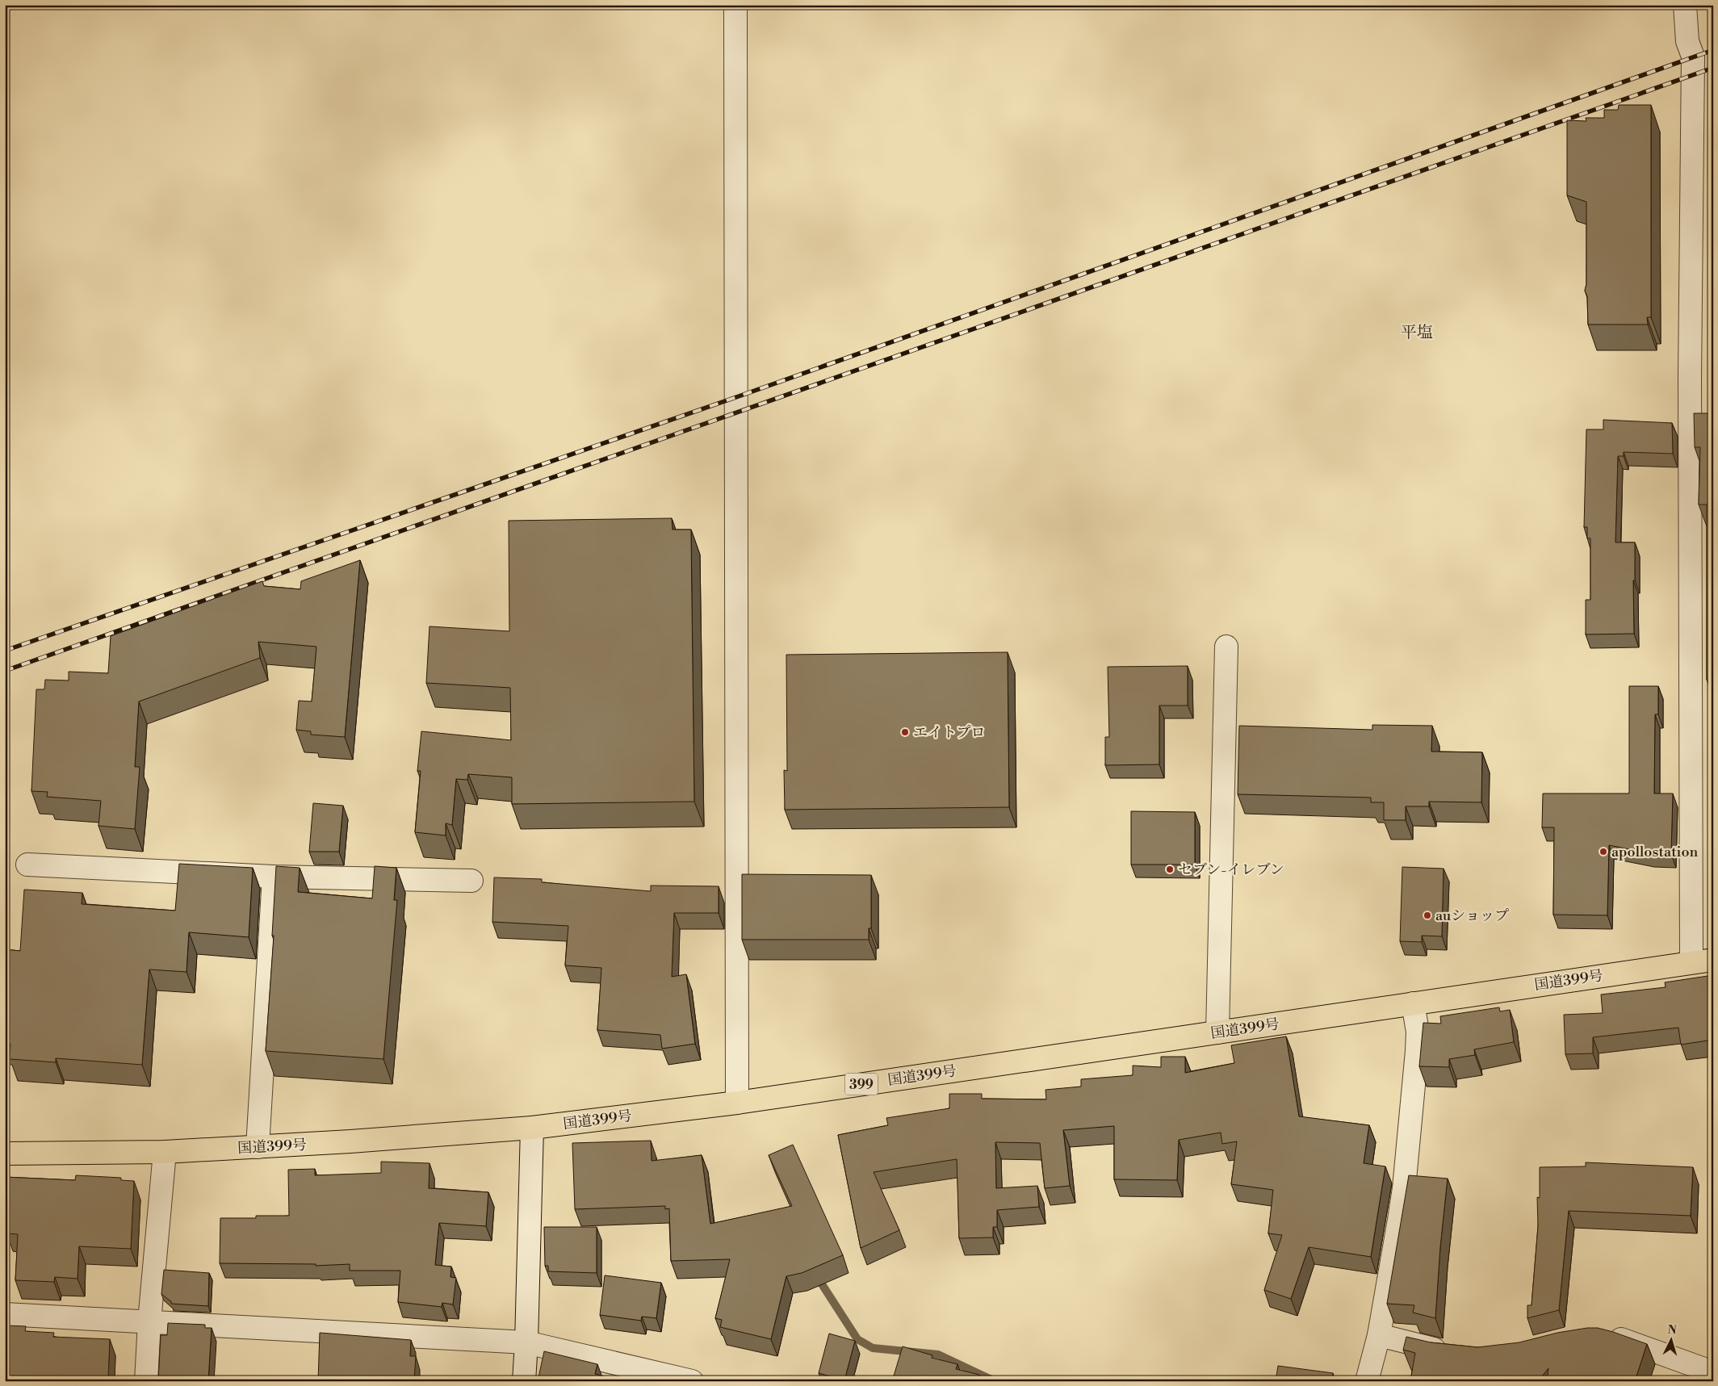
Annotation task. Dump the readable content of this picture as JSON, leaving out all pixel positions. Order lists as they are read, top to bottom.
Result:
{
  "streets": {
    "highway": ["国道399号", "399"]
  },
  "districts": ["平塩"],
  "places": [
    "エイトプロ",
    "apollostation",
    "セブン-イレブン",
    "auショップ"
  ],
  "north": "top"
}
